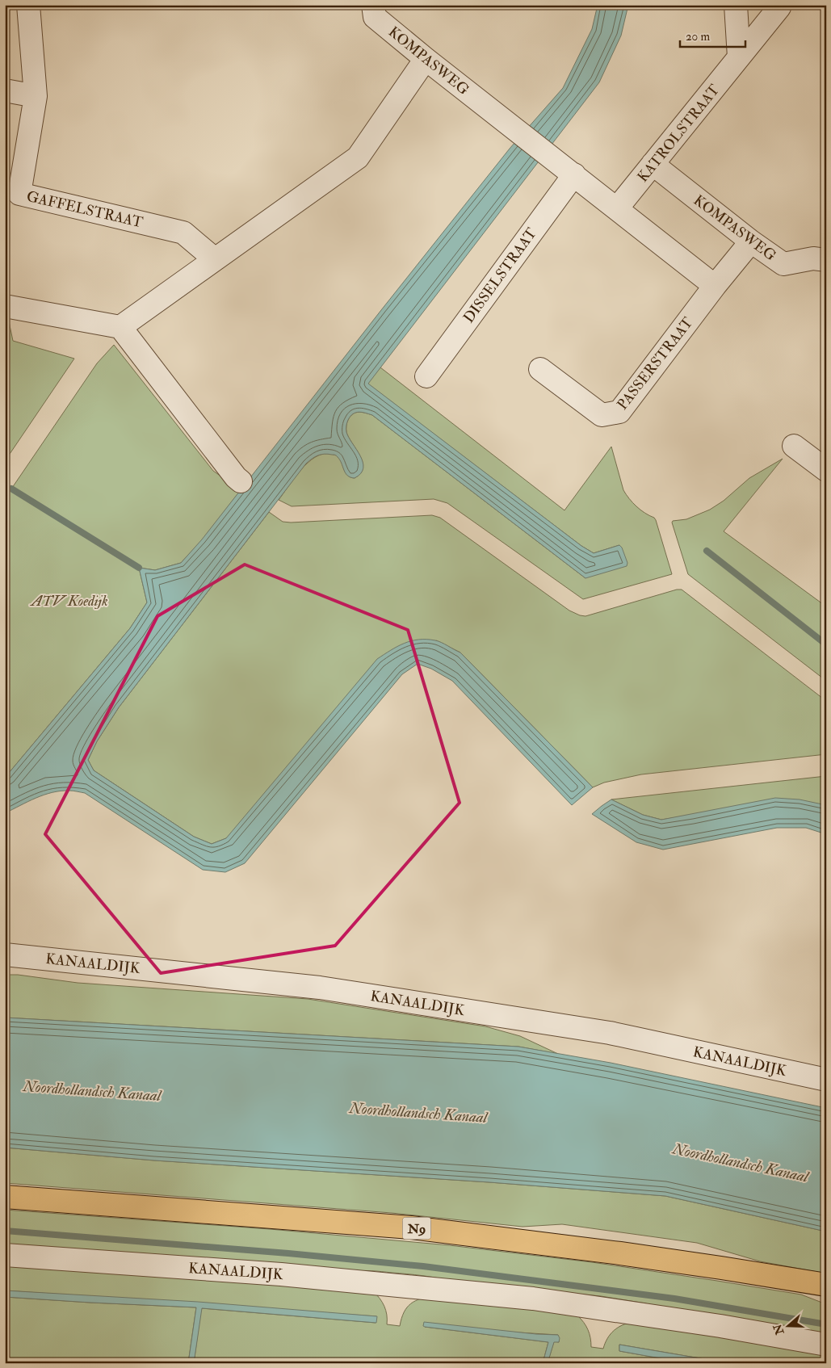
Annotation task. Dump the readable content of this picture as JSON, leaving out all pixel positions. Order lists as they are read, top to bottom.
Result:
{
  "streets": {
    "main road": ["N9"],
    "street": [
      "KOMPASWEG",
      "KATROLSTRAAT",
      "GAFFELSTRAAT",
      "DISSELSTRAAT",
      "PASSERSTRAAT",
      "KANAALDIJK"
    ]
  },
  "crossings": [
    ["KOMPASWEG", "KATROLSTRAAT"],
    ["KOMPASWEG", "DISSELSTRAAT"],
    ["KOMPASWEG", "PASSERSTRAAT"]
  ],
  "water": ["Noordhollandsch Kanaal"],
  "parks": ["ATV Koedijk"],
  "scale_bar": "20 m",
  "north": "left"
}
